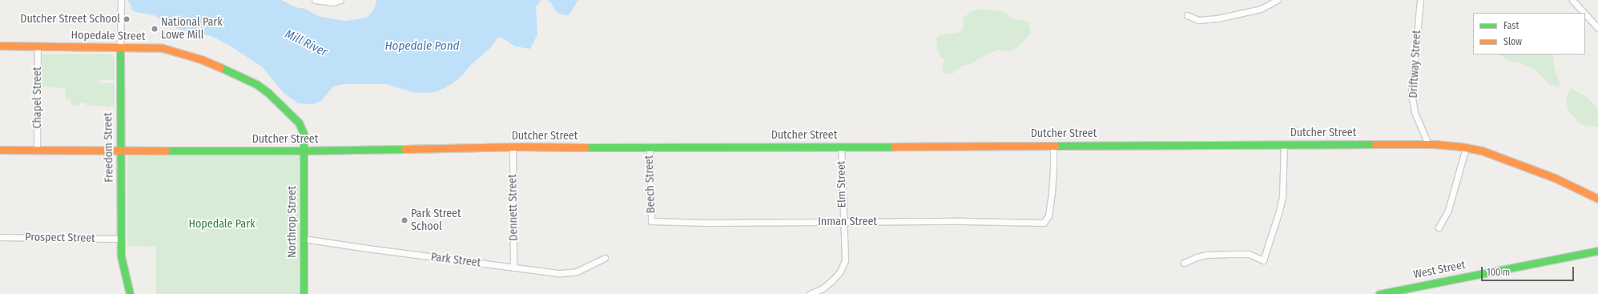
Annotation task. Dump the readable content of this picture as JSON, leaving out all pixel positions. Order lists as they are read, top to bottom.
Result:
{
  "streets": {
    "street": [
      "Hopedale Street",
      "Driftway Street",
      "Chapel Street",
      "Dutcher Street",
      "Freedom Street",
      "Beech Street",
      "Elm Street",
      "Dennett Street",
      "Northrop Street",
      "Inman Street",
      "Prospect Street",
      "Park Street",
      "West Street"
    ]
  },
  "crossings": [
    ["Hopedale Street", "Chapel Street"],
    ["Hopedale Street", "Dutcher Street"],
    ["Hopedale Street", "Freedom Street"],
    ["Hopedale Street", "Northrop Street"],
    ["Driftway Street", "Dutcher Street"],
    ["Chapel Street", "Dutcher Street"],
    ["Dutcher Street", "Freedom Street"],
    ["Dutcher Street", "Beech Street"],
    ["Dutcher Street", "Elm Street"],
    ["Dutcher Street", "Dennett Street"],
    ["Dutcher Street", "Northrop Street"],
    ["Dutcher Street", "Inman Street"],
    ["Freedom Street", "Prospect Street"],
    ["Beech Street", "Inman Street"],
    ["Elm Street", "Inman Street"],
    ["Dennett Street", "Park Street"],
    ["Northrop Street", "Park Street"]
  ],
  "water": ["Mill River", "Hopedale Pond"],
  "parks": ["Hopedale Park"],
  "places": ["Dutcher Street School", "National Park Lowe Mill", "Park Street School"],
  "legend": ["Fast", "Slow"],
  "scale_bar": "100 m"
}
